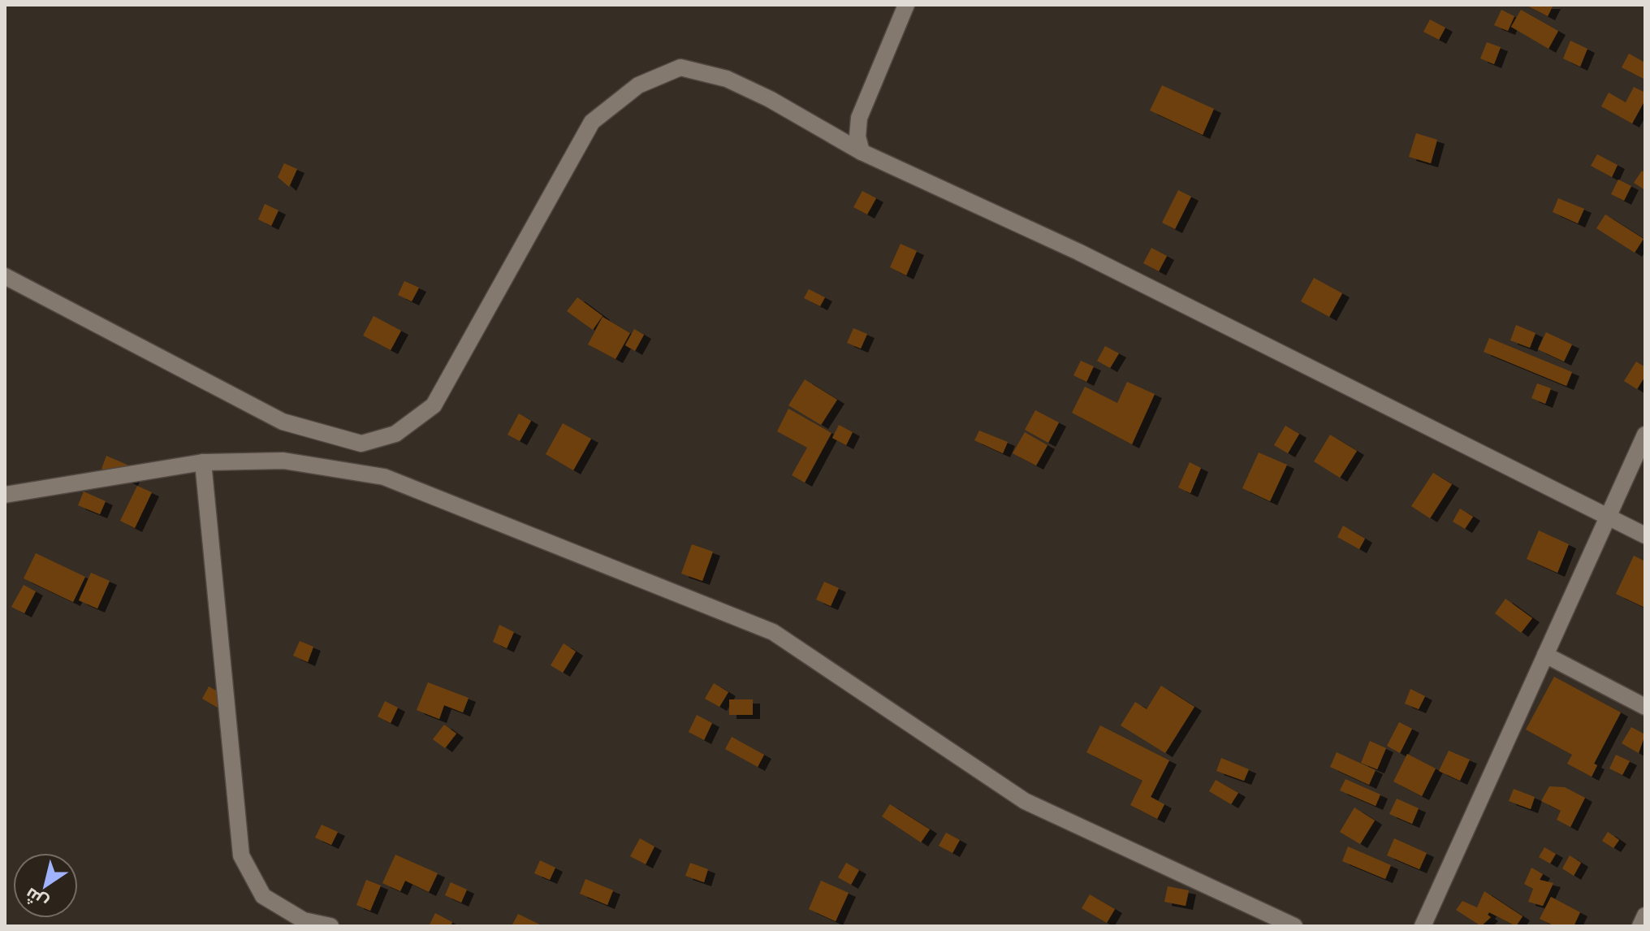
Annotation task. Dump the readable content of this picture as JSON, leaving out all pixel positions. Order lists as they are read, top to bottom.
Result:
{
  "north": "bottom left"
}
